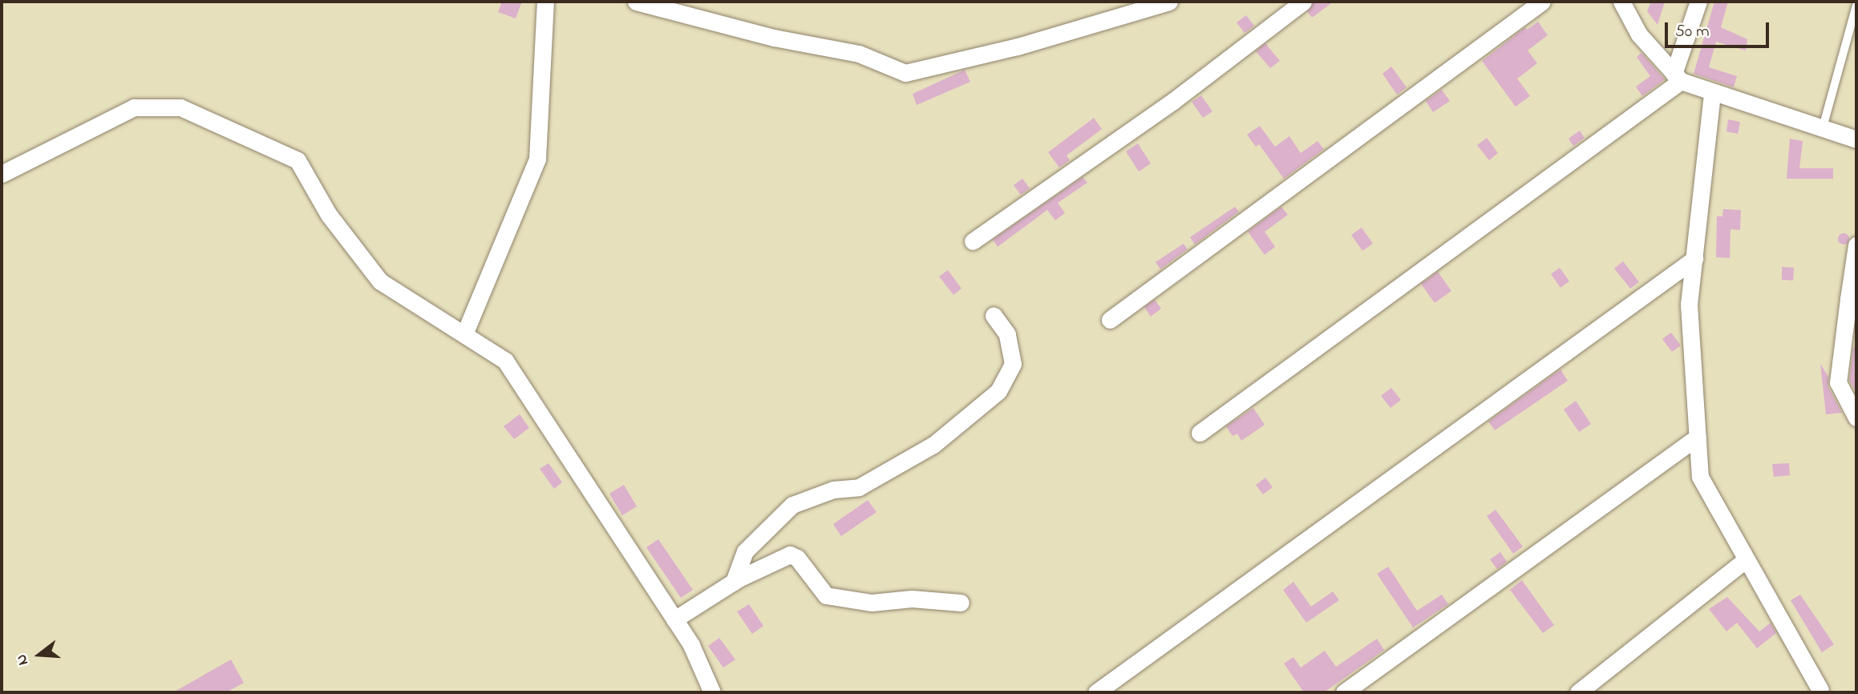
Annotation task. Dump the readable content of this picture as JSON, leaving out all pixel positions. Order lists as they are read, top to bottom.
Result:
{
  "scale_bar": "50 m",
  "north": "left"
}
